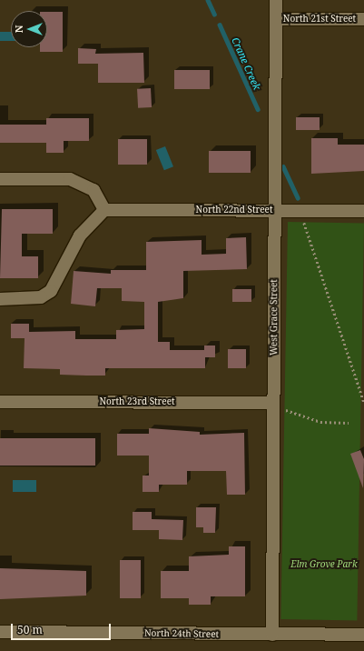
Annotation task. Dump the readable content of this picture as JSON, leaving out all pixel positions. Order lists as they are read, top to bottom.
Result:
{
  "streets": {
    "street": [
      "North 21st Street",
      "North 22nd Street",
      "West Grace Street",
      "North 23rd Street",
      "North 24th Street"
    ]
  },
  "crossings": [
    ["North 21st Street", "West Grace Street"],
    ["North 22nd Street", "West Grace Street"],
    ["West Grace Street", "North 23rd Street"],
    ["West Grace Street", "North 24th Street"]
  ],
  "water": ["Crane Creek"],
  "parks": ["Elm Grove Park"],
  "scale_bar": "50 m",
  "north": "left"
}
